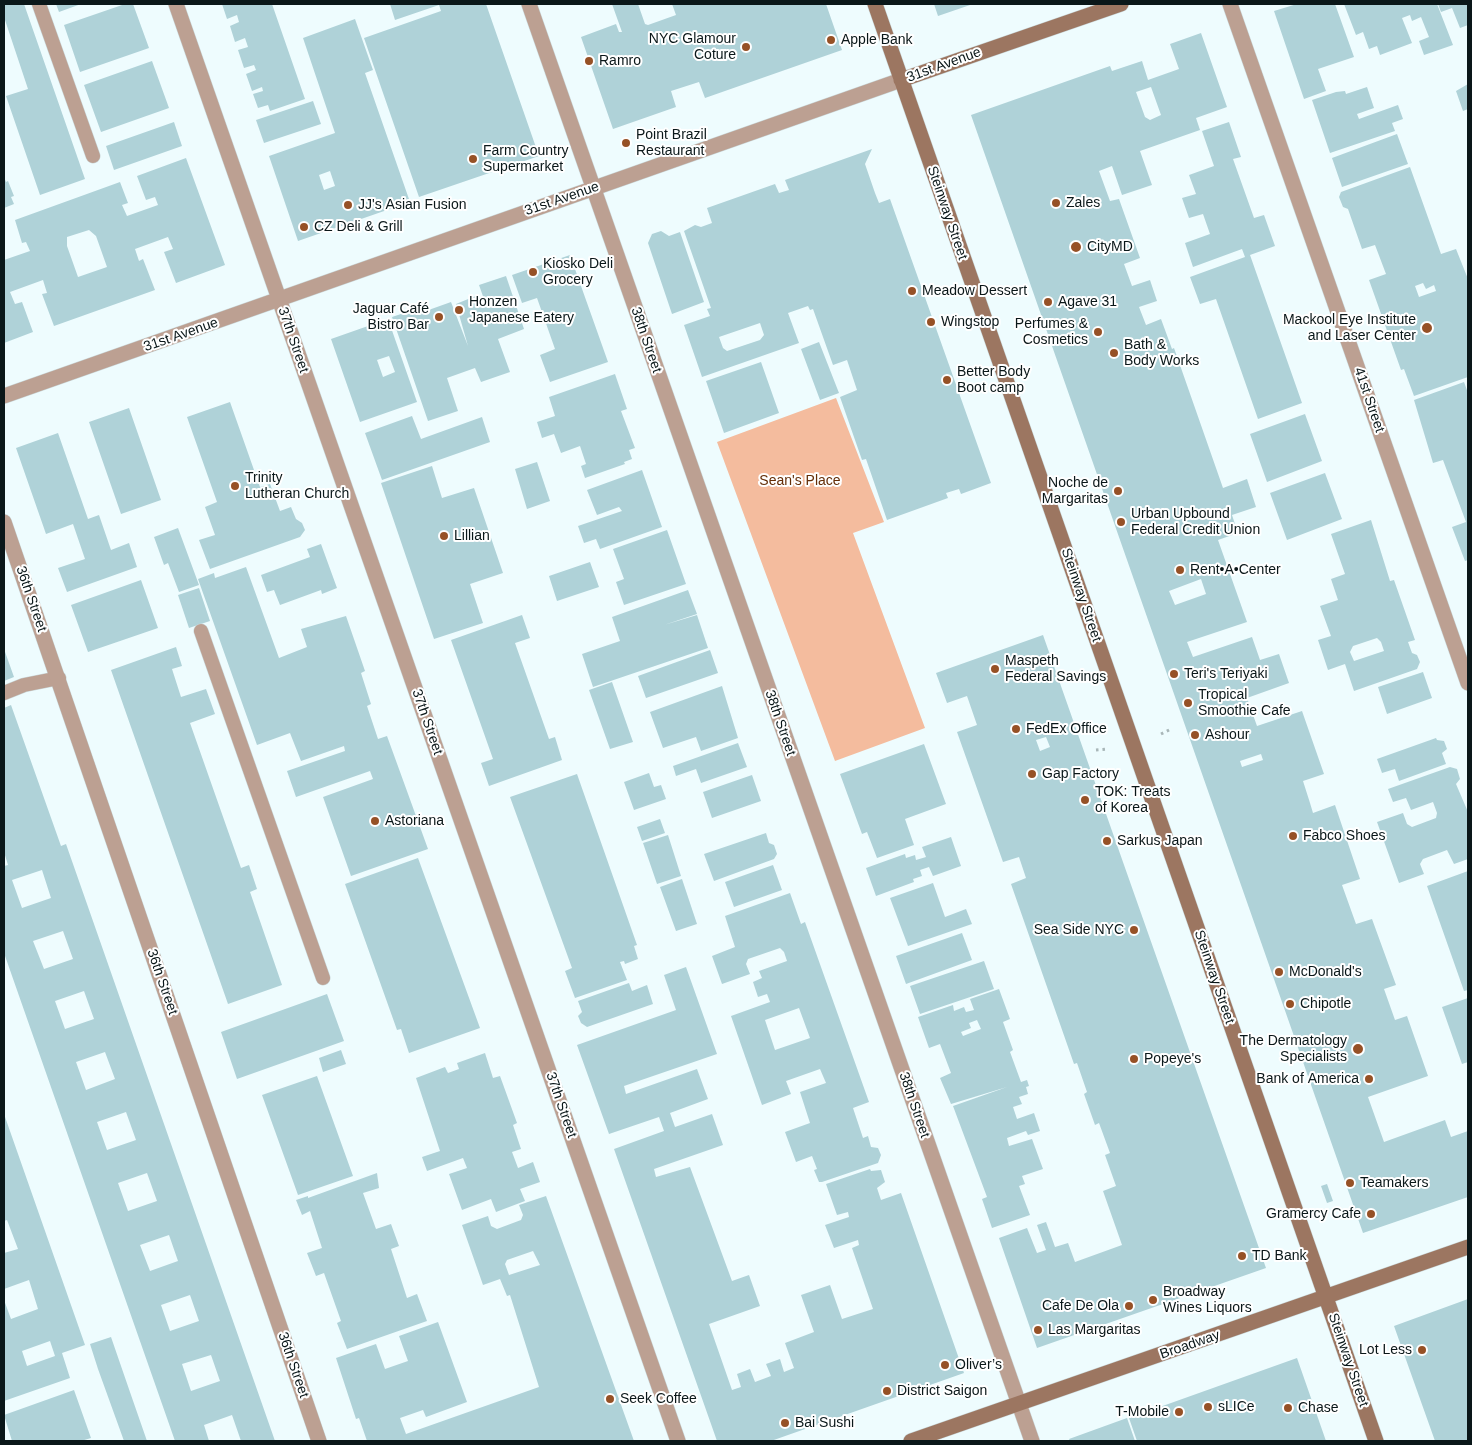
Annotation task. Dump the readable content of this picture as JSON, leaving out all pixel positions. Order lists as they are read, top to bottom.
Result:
{
  "streets": {
    "street": [
      "31st Avenue",
      "Steinway Street",
      "37th Street",
      "38th Street",
      "41st Street",
      "36th Street",
      "Broadway"
    ]
  },
  "crossings": [
    ["31st Avenue", "Steinway Street"],
    ["31st Avenue", "37th Street"],
    ["31st Avenue", "38th Street"],
    ["Steinway Street", "Broadway"],
    ["38th Street", "Broadway"]
  ],
  "parks": ["Sean's Place"],
  "places": [
    "Apple Bank",
    "NYC Glamour Coture",
    "Ramro",
    "Point Brazil Restaurant",
    "Farm Country Supermarket",
    "Zales",
    "JJ's Asian Fusion",
    "CZ Deli & Grill",
    "CityMD",
    "Kiosko Deli Grocery",
    "Meadow Dessert",
    "Agave 31",
    "Honzen Japanese Eatery",
    "Jaguar Café Bistro Bar",
    "Wingstop",
    "Mackool Eye Institute and Laser Center",
    "Perfumes & Cosmetics",
    "Bath & Body Works",
    "Better Body Boot camp",
    "Trinity Lutheran Church",
    "Noche de Margaritas",
    "Urban Upbound Federal Credit Union",
    "Lillian",
    "Rent•A•Center",
    "Maspeth Federal Savings",
    "Teri's Teriyaki",
    "Tropical Smoothie Cafe",
    "FedEx Office",
    "Ashour",
    "Gap Factory",
    "TOK: Treats of Korea",
    "Astoriana",
    "Fabco Shoes",
    "Sarkus Japan",
    "Sea Side NYC",
    "McDonald's",
    "Chipotle",
    "The Dermatology Specialists",
    "Popeye's",
    "Bank of America",
    "Teamakers",
    "Gramercy Cafe",
    "TD Bank",
    "Broadway Wines Liquors",
    "Cafe De Ola",
    "Las Margaritas",
    "Lot Less",
    "Oliver’s",
    "District Saigon",
    "Seek Coffee",
    "sLICe",
    "Chase",
    "T-Mobile",
    "Bai Sushi"
  ]
}
